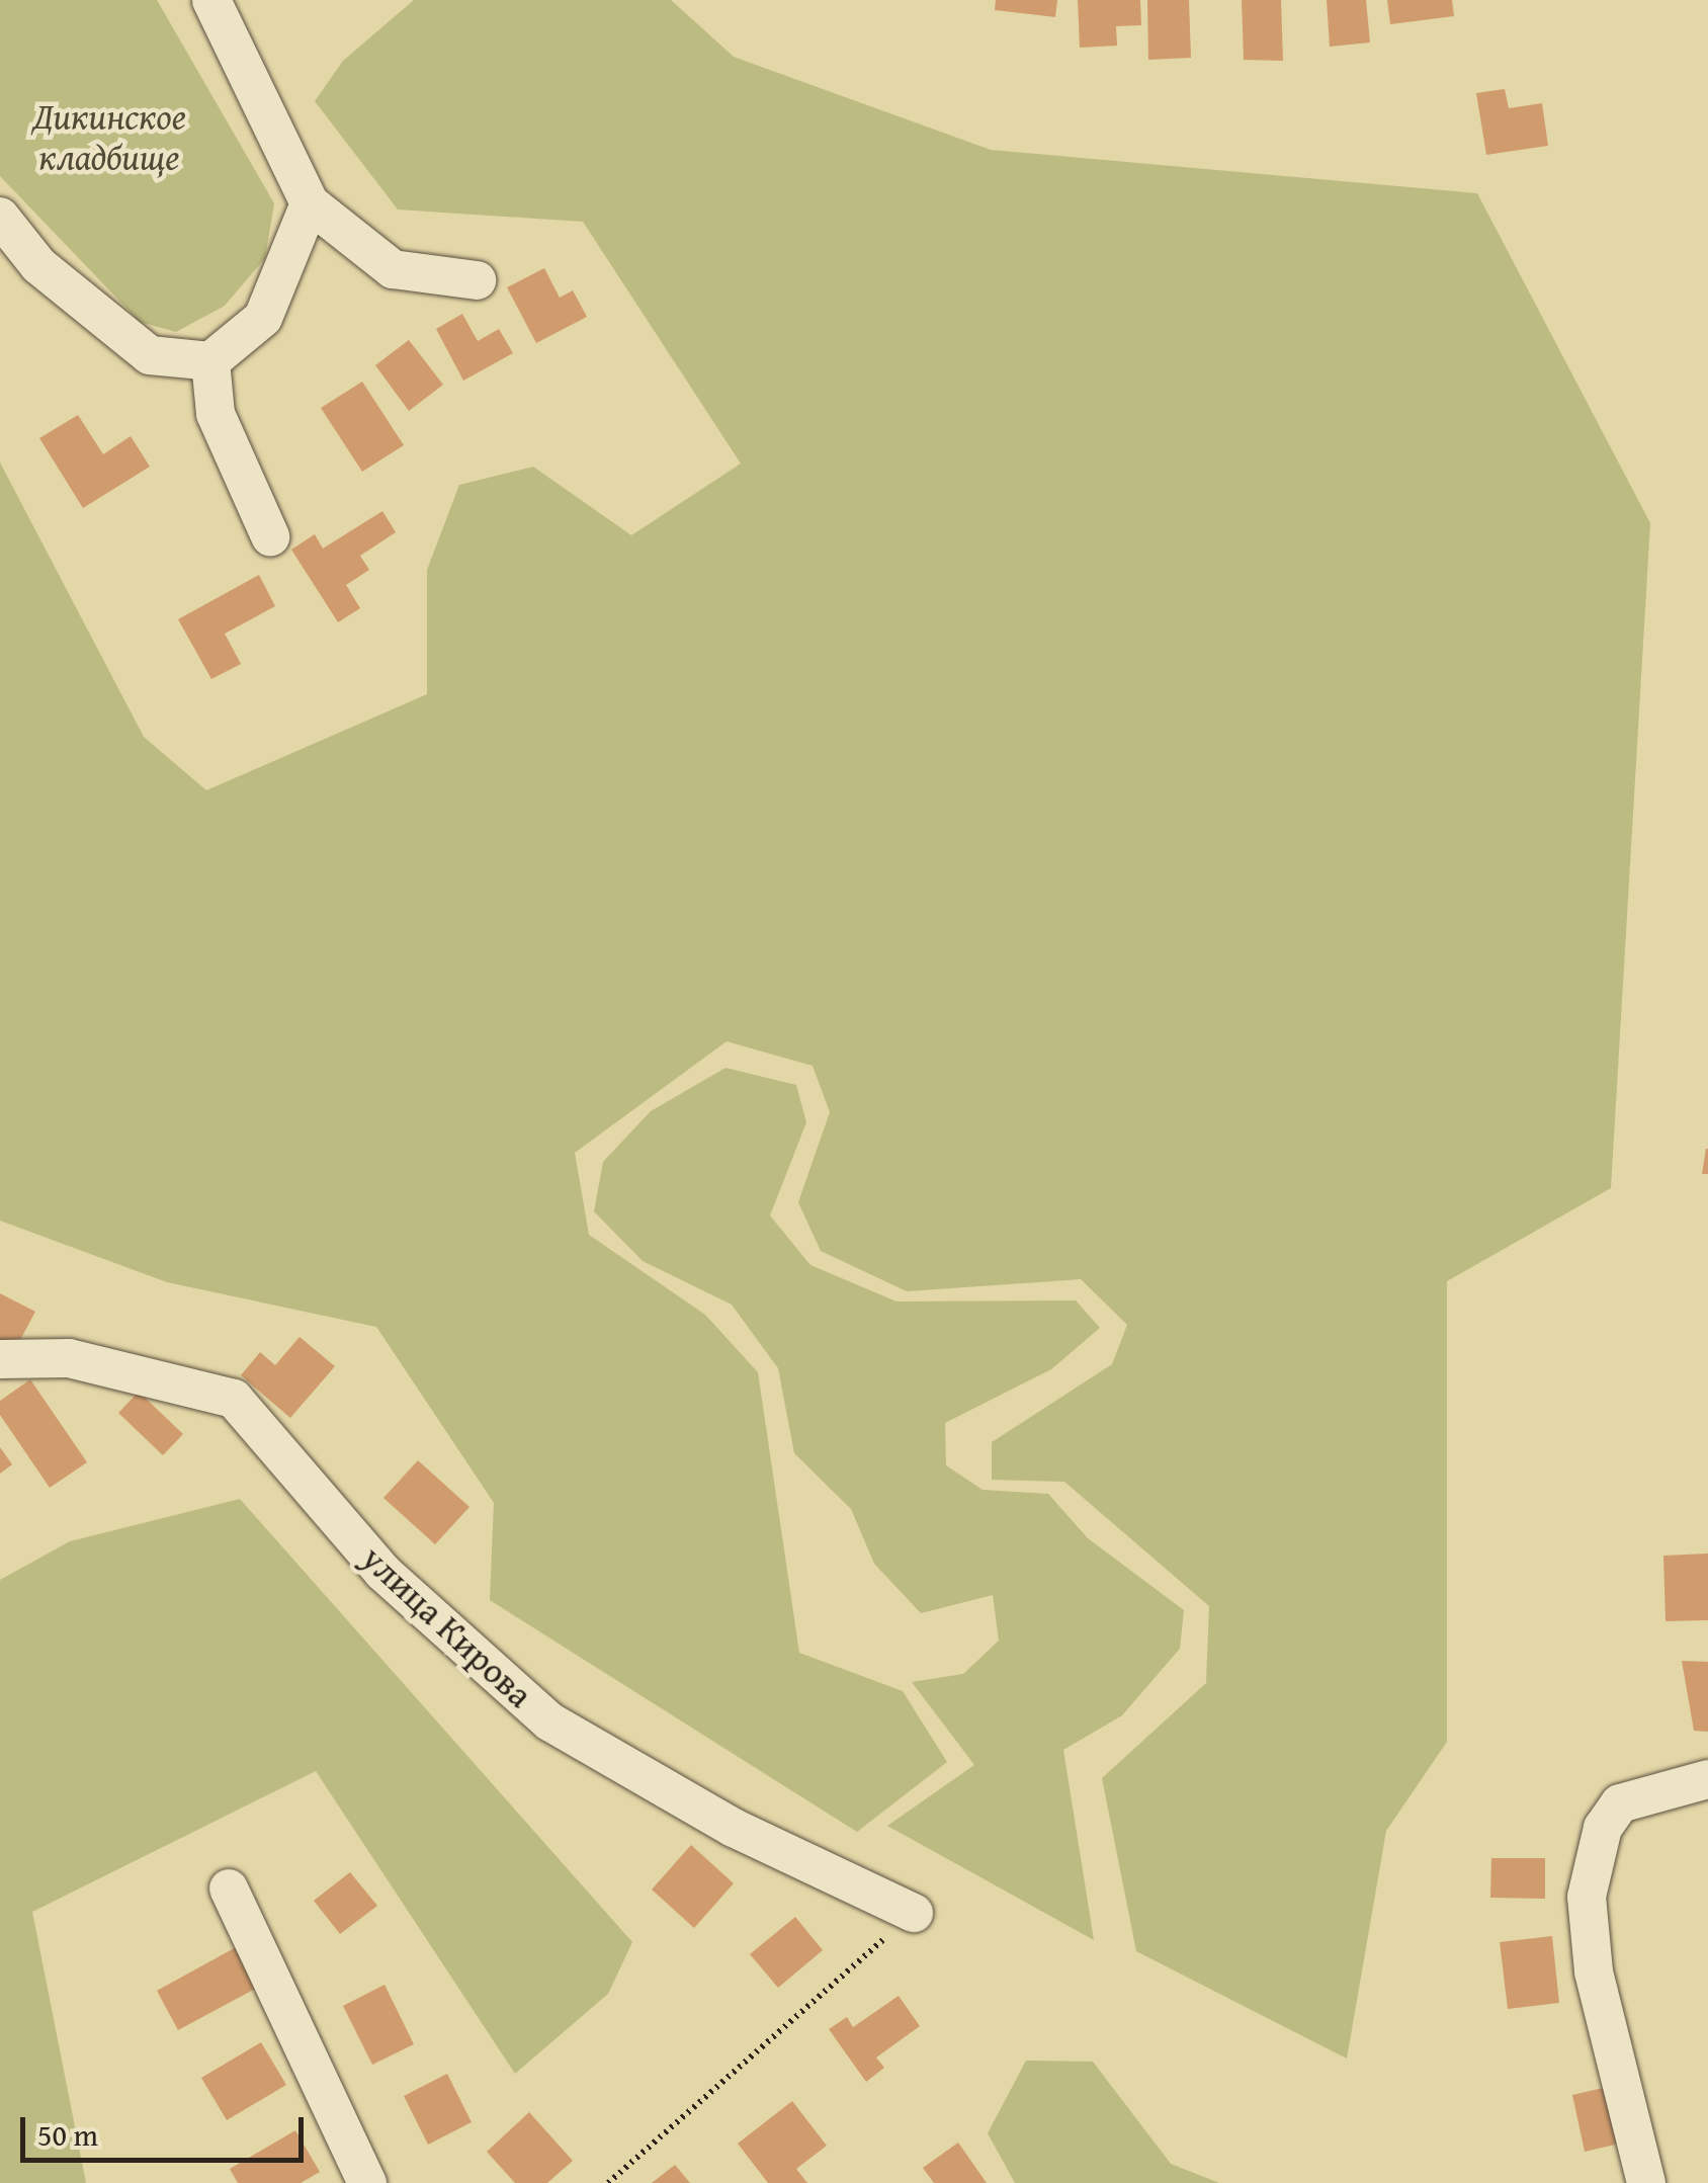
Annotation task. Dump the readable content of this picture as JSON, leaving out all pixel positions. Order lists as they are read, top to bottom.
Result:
{
  "streets": {
    "street": ["улица Кирова"]
  },
  "parks": ["Дикинское кладбище"],
  "scale_bar": "50 m"
}
